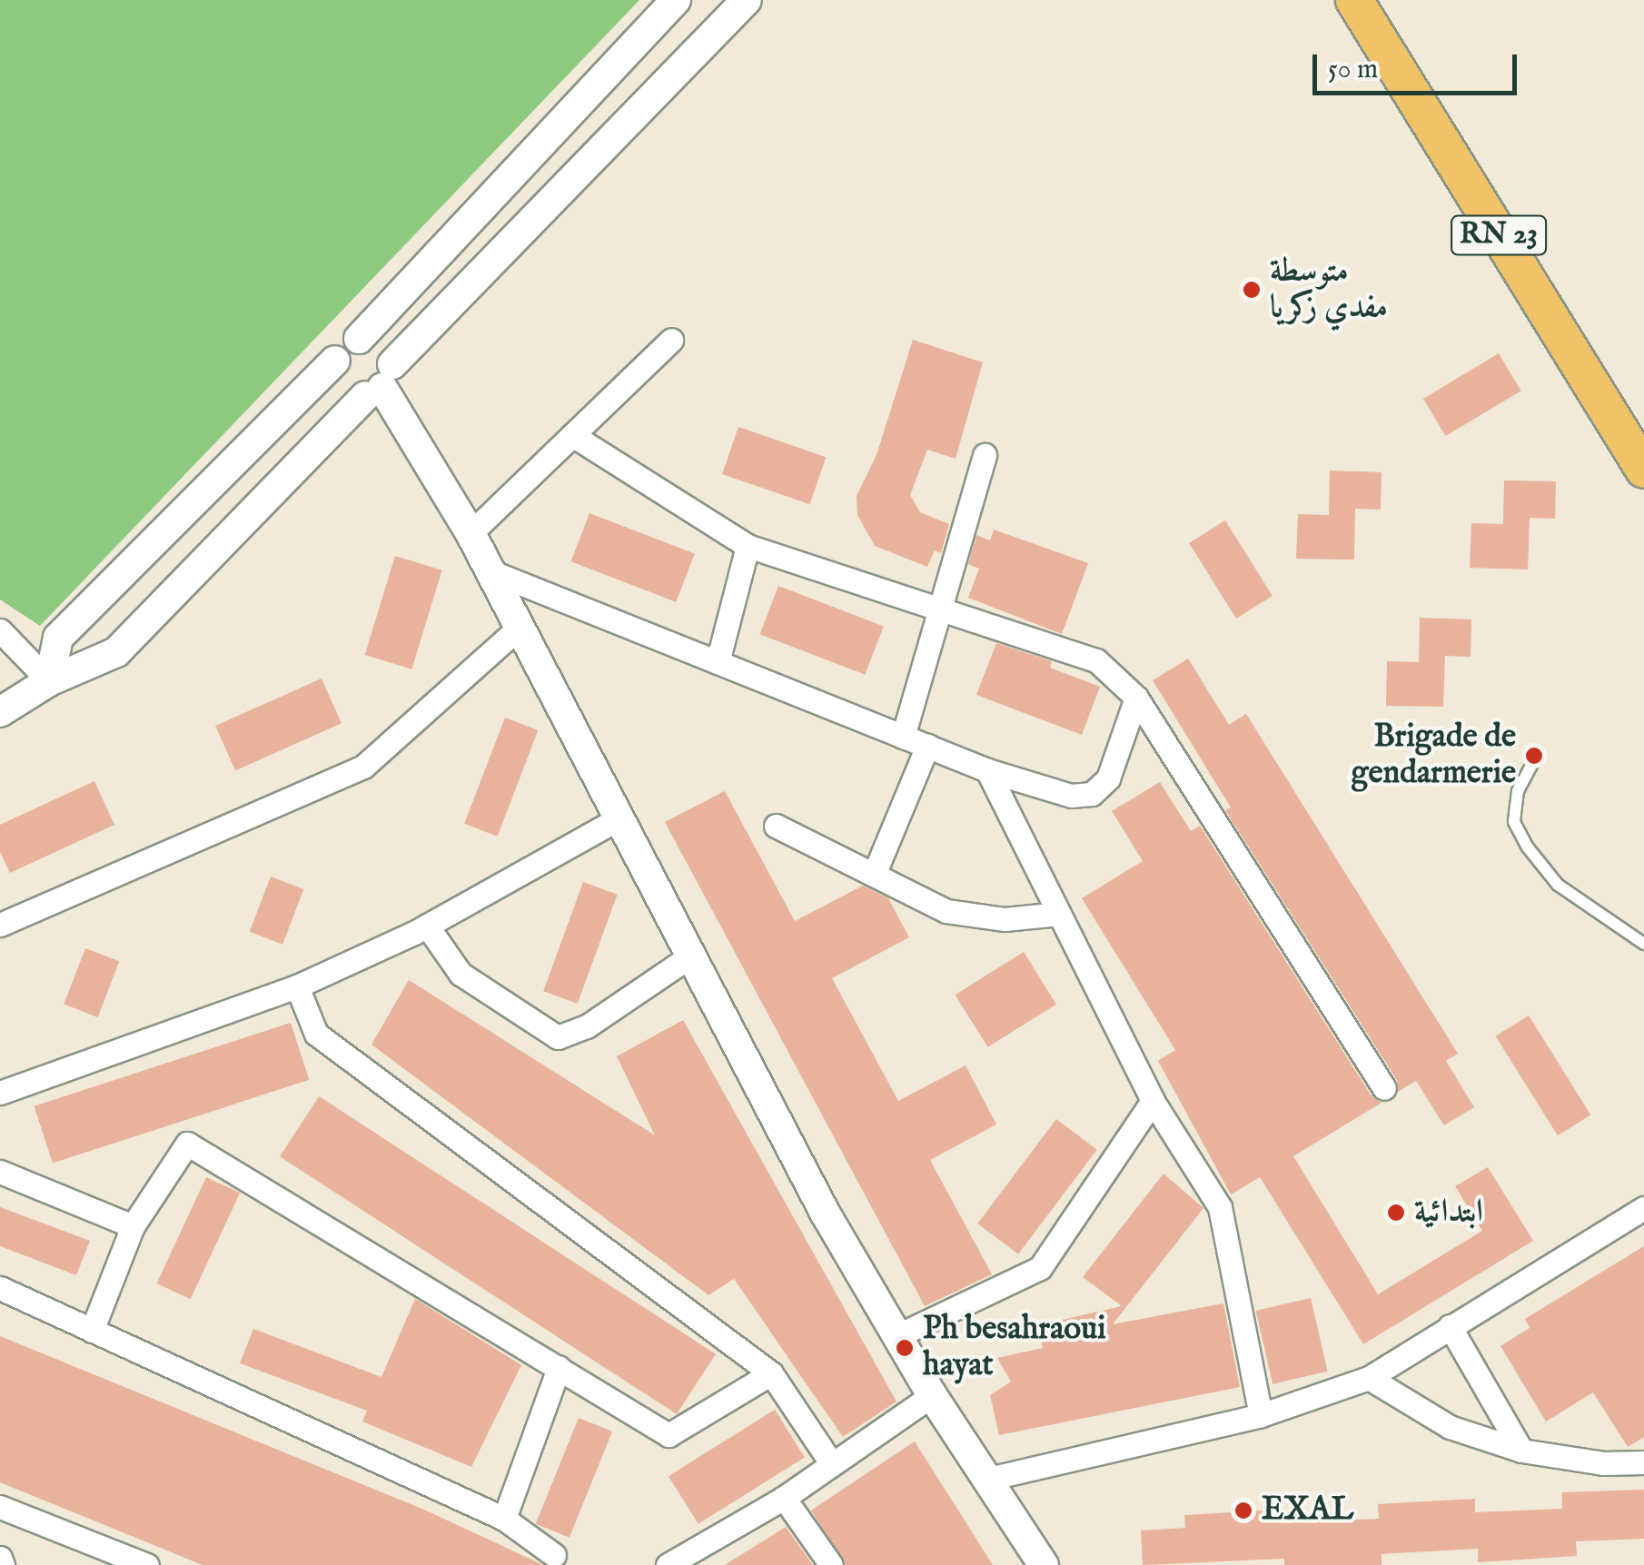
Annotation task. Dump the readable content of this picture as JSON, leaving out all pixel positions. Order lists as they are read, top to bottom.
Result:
{
  "streets": {
    "main road": ["RN 23"]
  },
  "places": [
    "متوسطة مفدي زكريا",
    "Brigade de gendarmerie",
    "ابتدائية",
    "Ph besahraoui hayat",
    "EXAL"
  ],
  "scale_bar": "50 m"
}
